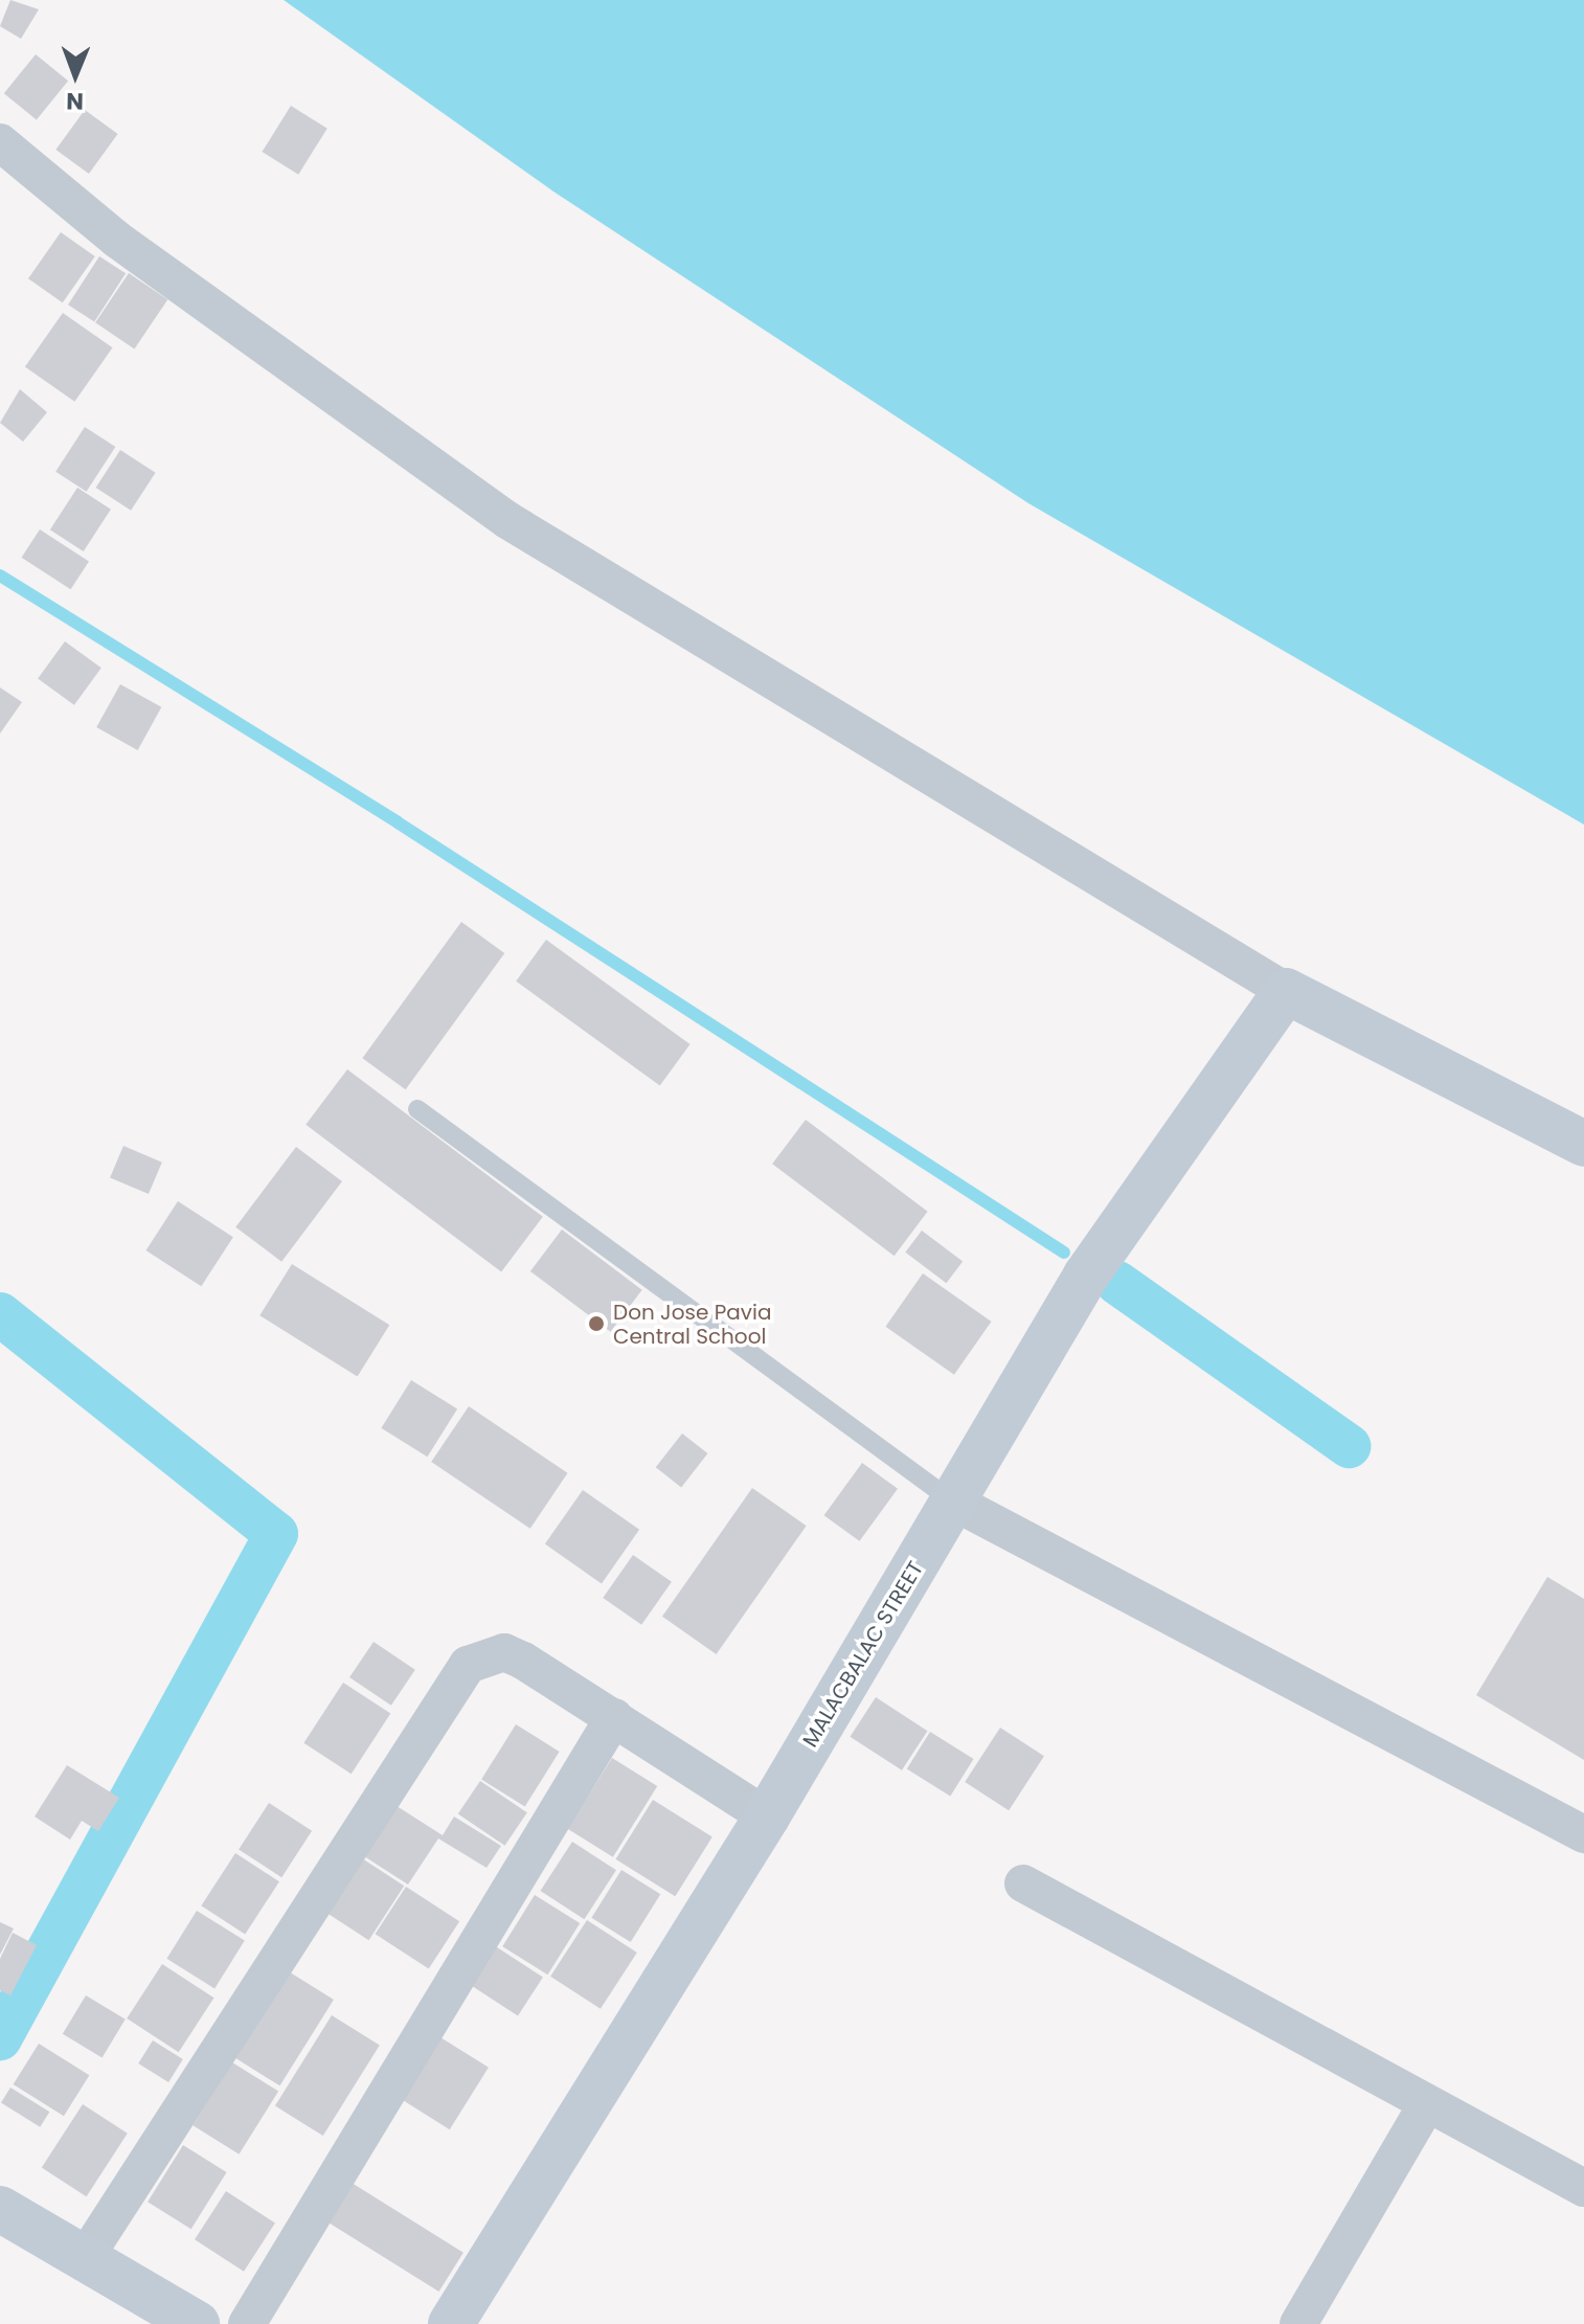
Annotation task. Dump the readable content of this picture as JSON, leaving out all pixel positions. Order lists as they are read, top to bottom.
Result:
{
  "streets": {
    "street": ["MALACBALAC STREET"]
  },
  "places": ["Don Jose Pavia Central School"],
  "north": "bottom"
}
